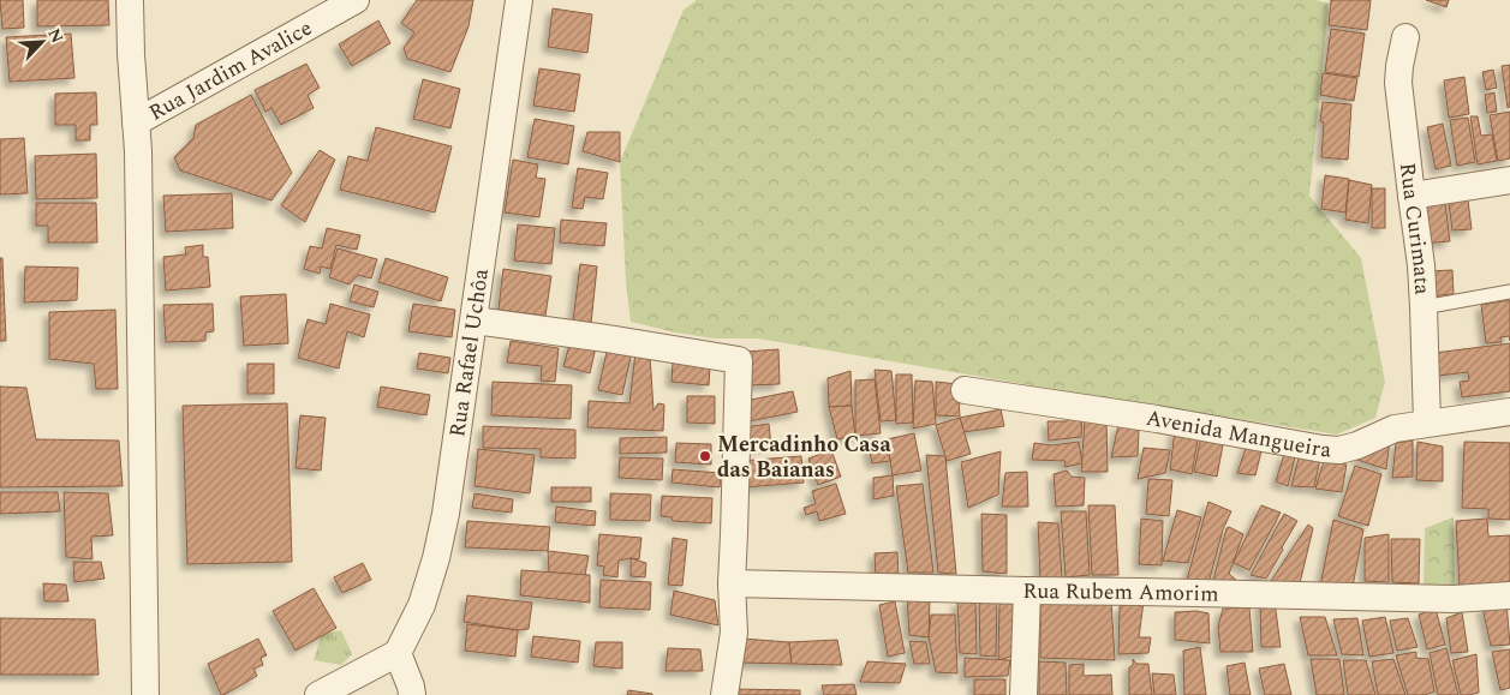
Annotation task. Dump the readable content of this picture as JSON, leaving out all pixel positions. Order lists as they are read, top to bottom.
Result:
{
  "streets": {
    "street": [
      "Rua Jardim Avalice",
      "Rua Curimata",
      "Rua Rafael Uchôa",
      "Avenida Mangueira",
      "Rua Rubem Amorim"
    ]
  },
  "crossings": [
    ["Rua Curimata", "Avenida Mangueira"]
  ],
  "places": ["Mercadinho Casa das Baianas"],
  "north": "top right"
}
